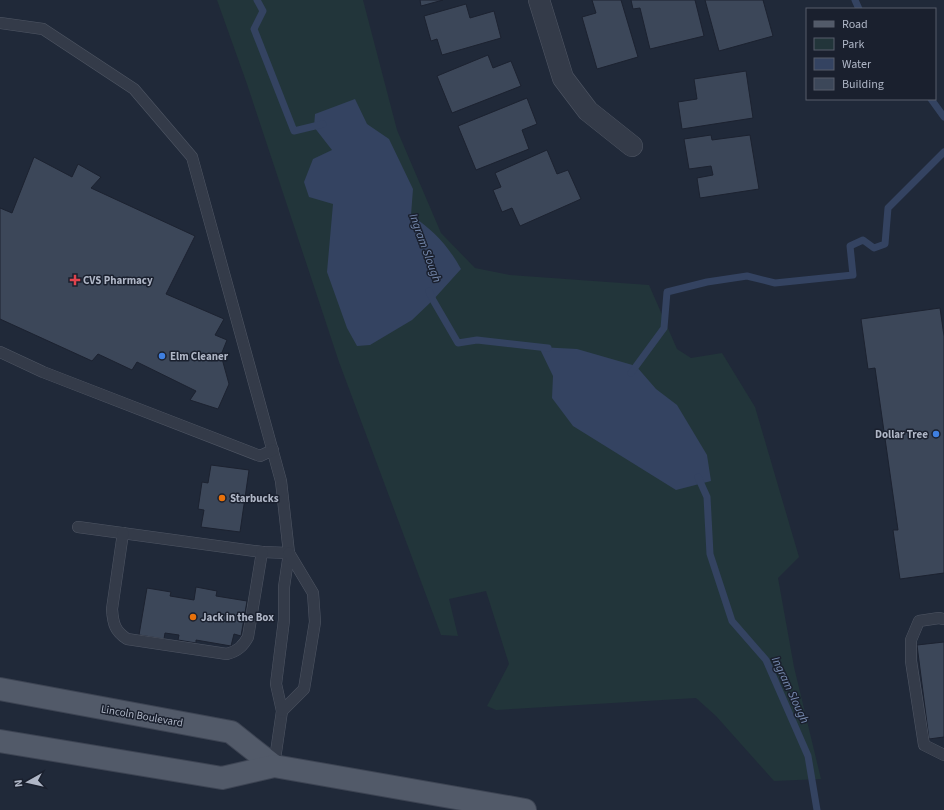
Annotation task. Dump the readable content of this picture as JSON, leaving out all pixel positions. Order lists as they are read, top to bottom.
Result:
{
  "streets": {
    "main road": ["Lincoln Boulevard"]
  },
  "water": ["Ingram Slough"],
  "places": {
    "health": ["CVS Pharmacy"],
    "other": [
      "Elm Cleaner",
      "Dollar Tree",
      "Starbucks",
      "Jack in the Box"
    ]
  },
  "legend": [
    "Road",
    "Park",
    "Water",
    "Building"
  ],
  "north": "left"
}
